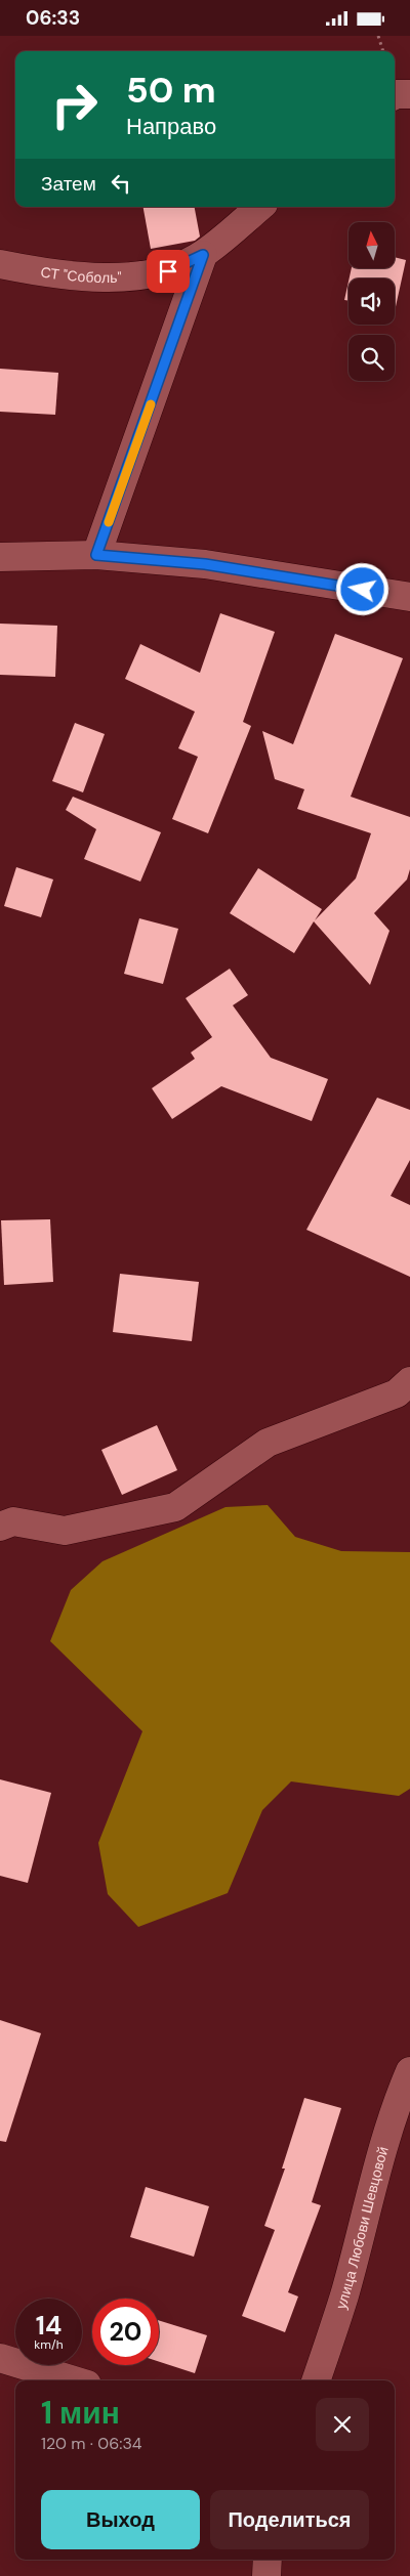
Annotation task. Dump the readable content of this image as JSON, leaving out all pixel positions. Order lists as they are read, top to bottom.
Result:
{
  "streets": {
    "street": ["СТ \"Соболь\"", "улица Любови Шевцовой"]
  },
  "north": "top",
  "page": {
    "status": "06:33",
    "turn": ["50 m", "Направо"],
    "then": "Затем",
    "speed": "14 km/h",
    "limit": "20",
    "heading": ["1 мин", "120 m · 06:34"],
    "buttons": ["Выход", "Поделиться"]
  }
}
